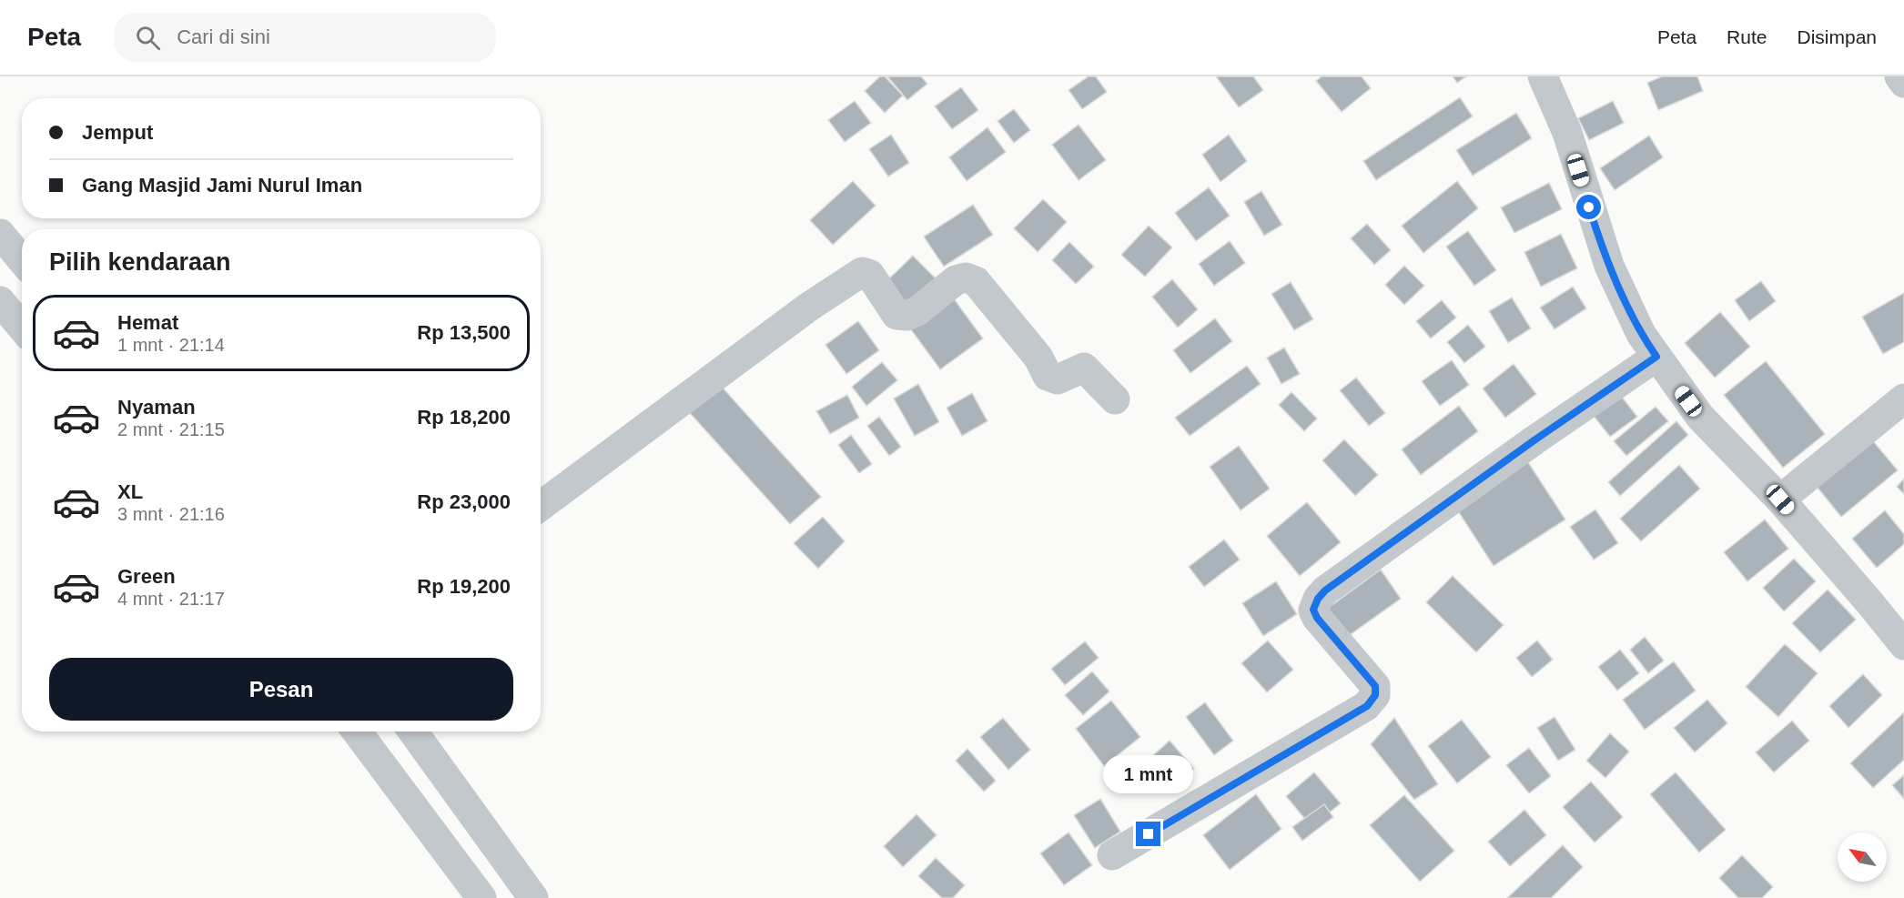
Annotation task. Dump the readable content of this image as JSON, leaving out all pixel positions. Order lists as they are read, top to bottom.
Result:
{
  "north": "top left",
  "page": {
    "header": "Peta",
    "search": "Cari di sini",
    "nav": ["Peta", "Rute", "Disimpan"],
    "banner": ["Jemput", "Gang Masjid Jami Nurul Iman"],
    "heading": "Pilih kendaraan",
    "list": [
      {
        "name": "Hemat",
        "note": "1 mnt · 21:14",
        "value": "Rp 13,500"
      },
      {
        "name": "Nyaman",
        "note": "2 mnt · 21:15",
        "value": "Rp 18,200"
      },
      {
        "name": "XL",
        "note": "3 mnt · 21:16",
        "value": "Rp 23,000"
      },
      {
        "name": "Green",
        "note": "4 mnt · 21:17",
        "value": "Rp 19,200"
      }
    ],
    "buttons": "Pesan",
    "bubble": "1 mnt"
  }
}
